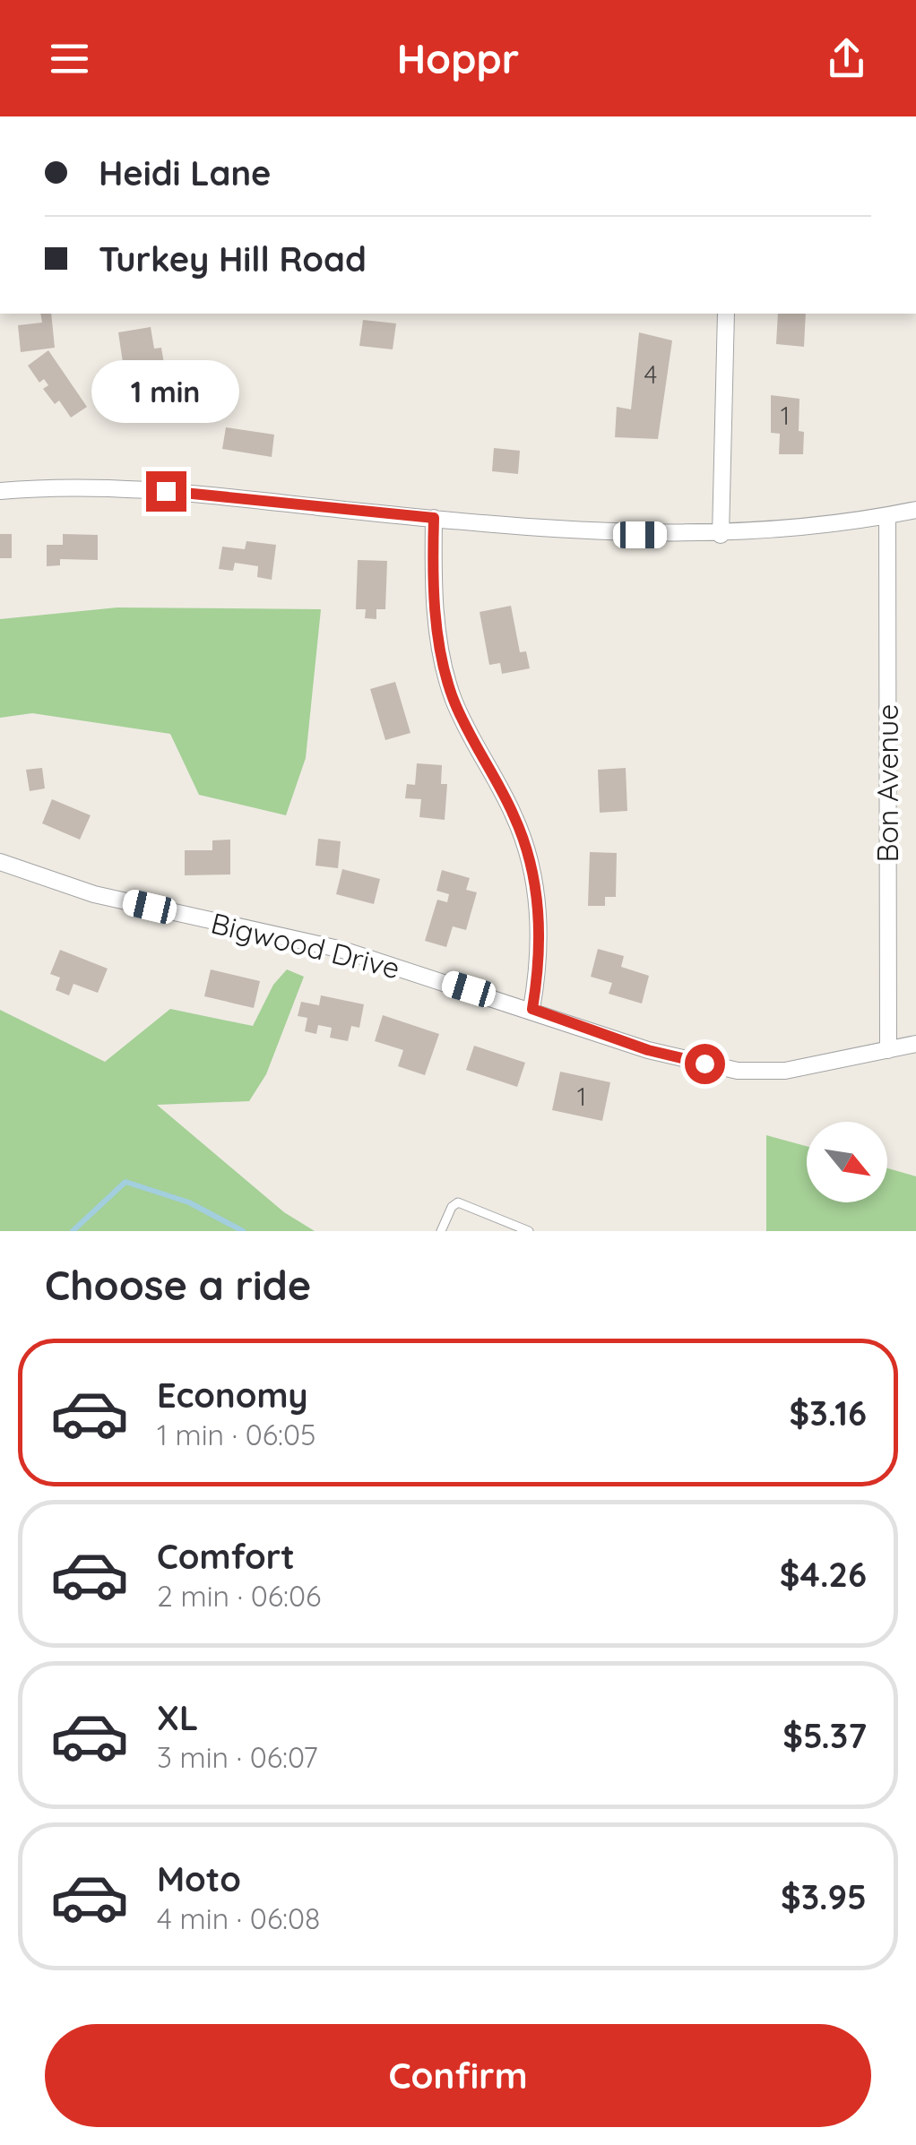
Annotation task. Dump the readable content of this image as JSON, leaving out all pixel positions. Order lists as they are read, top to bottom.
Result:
{
  "streets": {
    "street": ["Bon Avenue", "Bigwood Drive"]
  },
  "crossings": [
    ["Bon Avenue", "Bigwood Drive"]
  ],
  "house_numbers": ["4", "1", "1"],
  "north": "bottom right",
  "page": {
    "header": "Hoppr",
    "banner": ["Heidi Lane", "Turkey Hill Road"],
    "bubble": "1 min",
    "heading": "Choose a ride",
    "list": [
      {
        "name": "Economy",
        "note": "1 min · 06:05",
        "value": "$3.16"
      },
      {
        "name": "Comfort",
        "note": "2 min · 06:06",
        "value": "$4.26"
      },
      {
        "name": "XL",
        "note": "3 min · 06:07",
        "value": "$5.37"
      },
      {
        "name": "Moto",
        "note": "4 min · 06:08",
        "value": "$3.95"
      }
    ],
    "buttons": "Confirm"
  }
}
